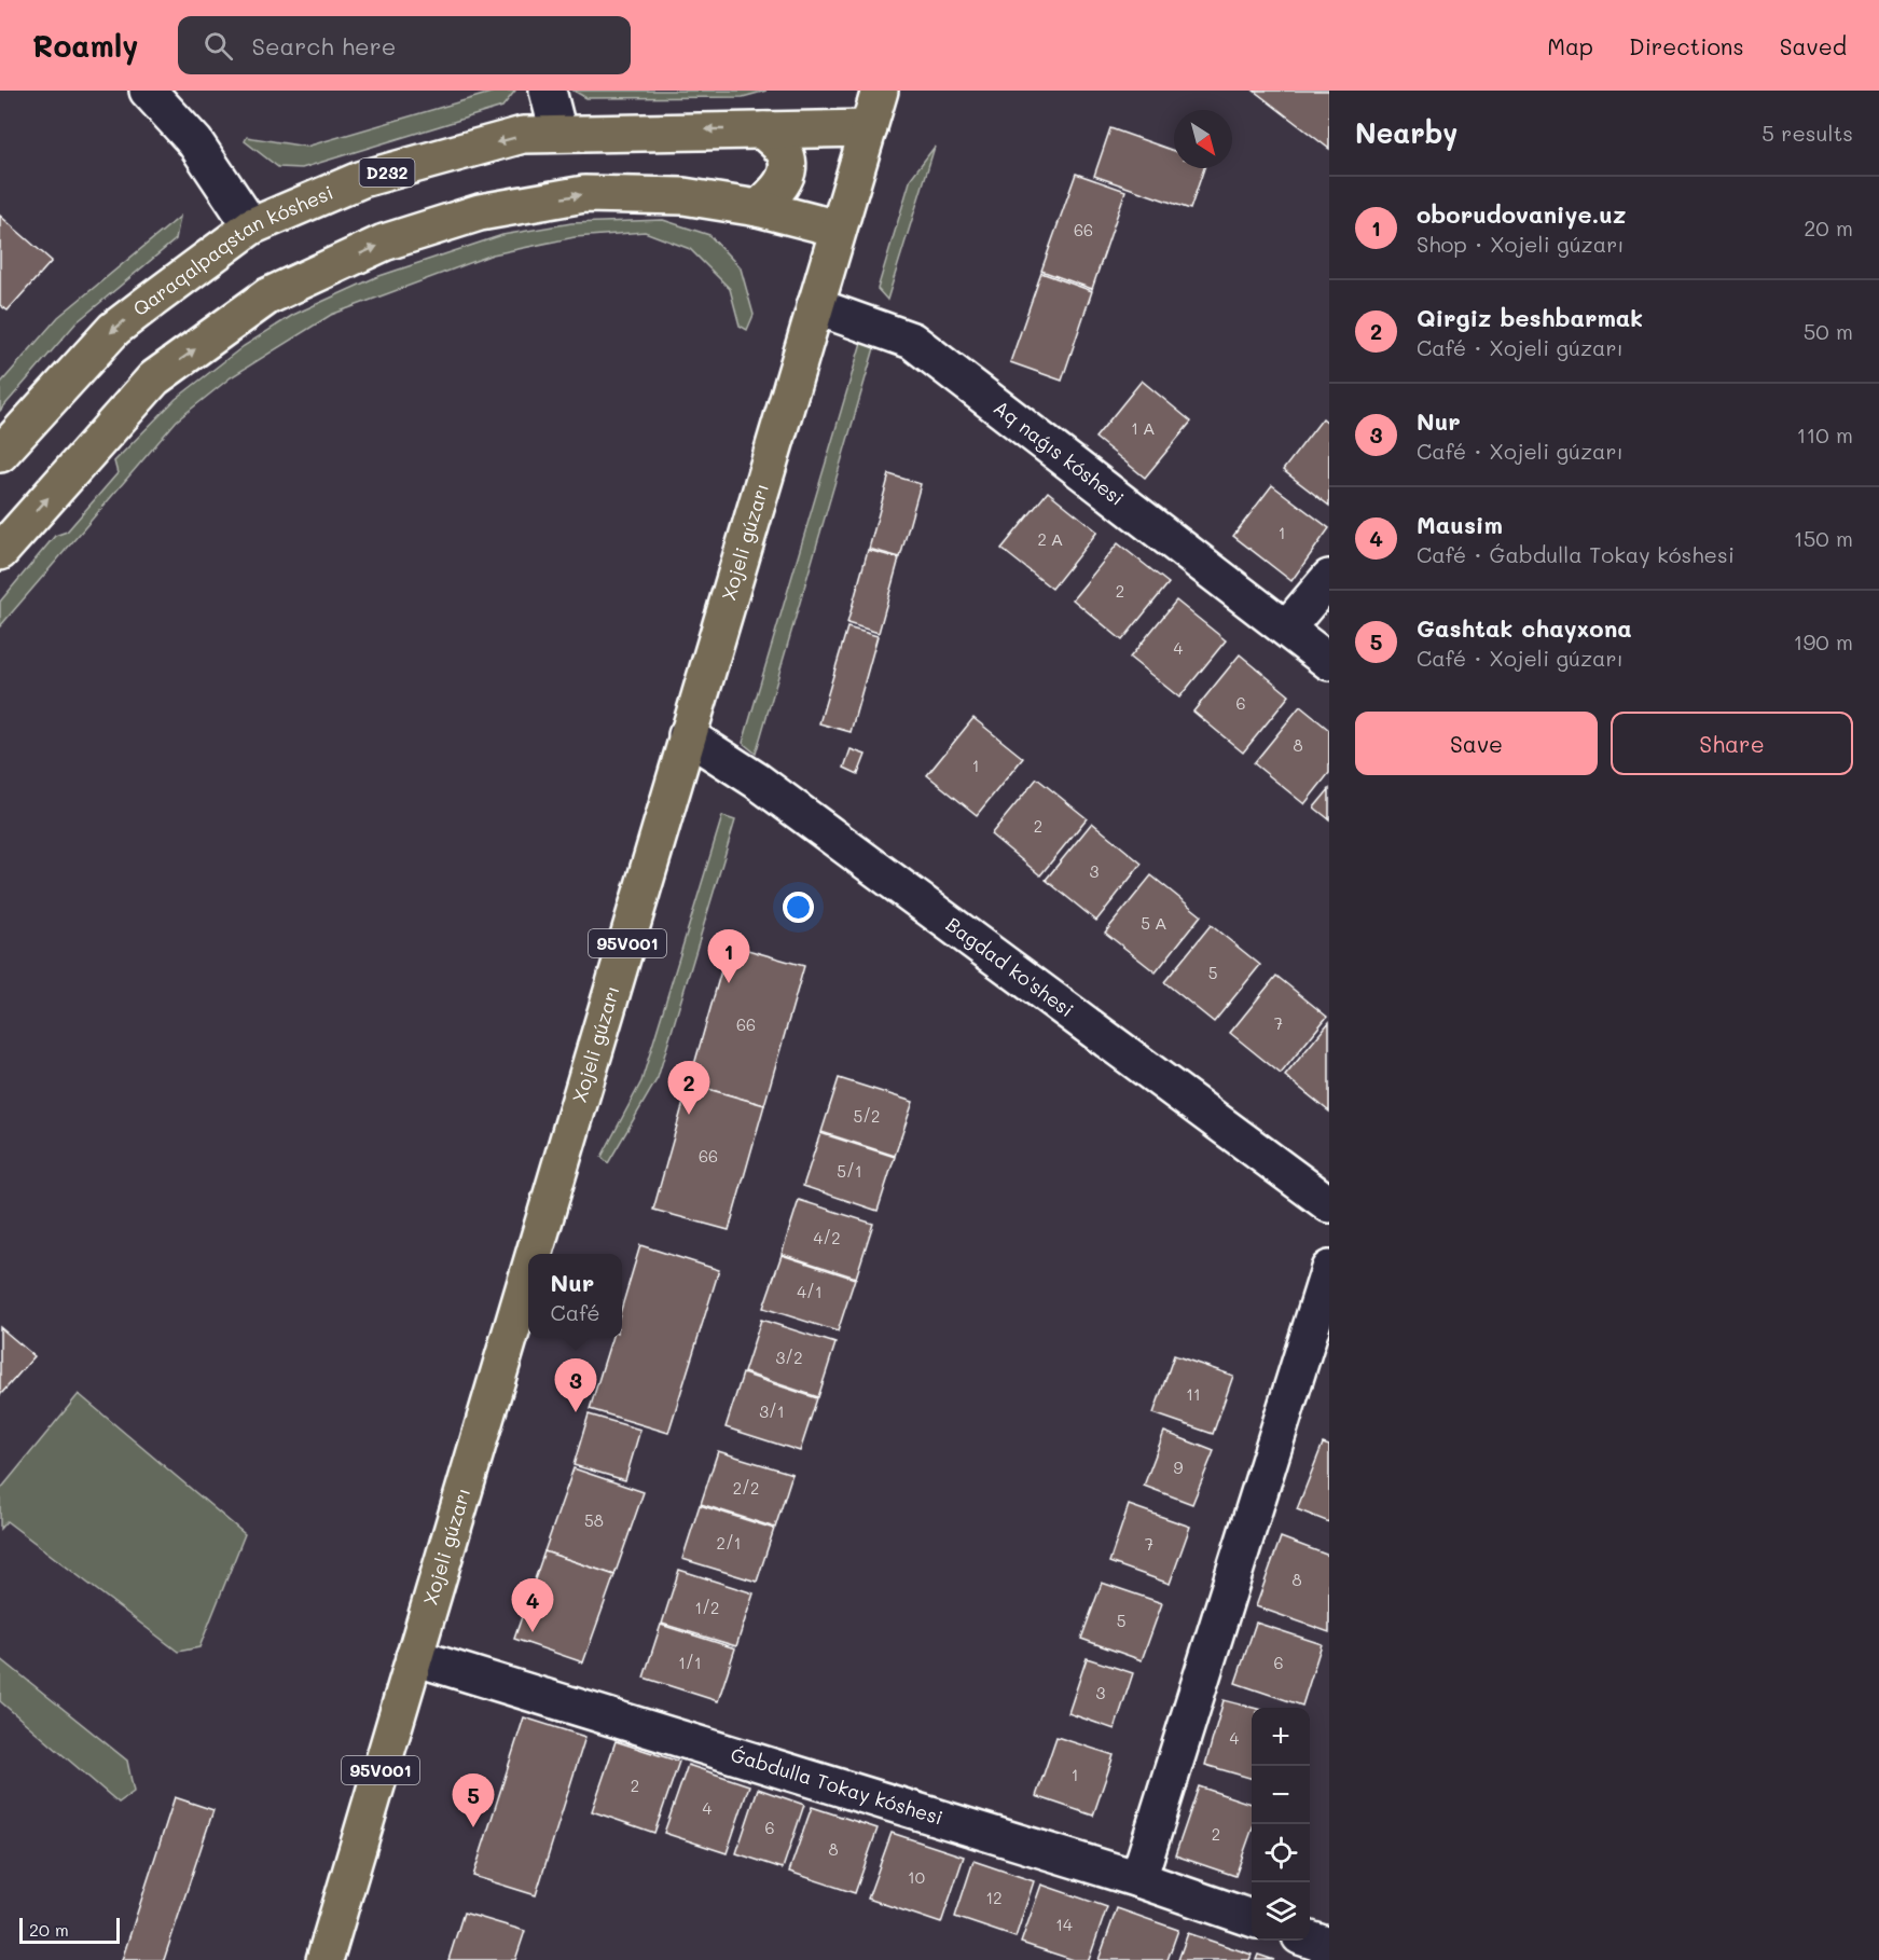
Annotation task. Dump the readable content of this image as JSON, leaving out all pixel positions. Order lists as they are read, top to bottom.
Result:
{
  "streets": {
    "main road": [
      "D232",
      "Qaraqalpaqstan kóshesi",
      "Xojeli gúzarı",
      "95V001"
    ],
    "street": ["Aq naǵıs kóshesi", "Bagdad ko'shesi", "Ǵabdulla Tokay kóshesi"]
  },
  "crossings": [
    ["Qaraqalpaqstan kóshesi", "Xojeli gúzarı"],
    ["Aq naǵıs kóshesi", "Xojeli gúzarı"],
    ["Xojeli gúzarı", "Bagdad ko'shesi"],
    ["Xojeli gúzarı", "Ǵabdulla Tokay kóshesi"]
  ],
  "house_numbers": [
    "66",
    "1 А",
    "1",
    "2 А",
    "2",
    "4",
    "6",
    "8",
    "1",
    "2",
    "3",
    "5 А",
    "5",
    "7",
    "66",
    "5/2",
    "66",
    "5/1",
    "4/2",
    "4/1",
    "3/2",
    "11",
    "3/1",
    "9",
    "2/2",
    "58",
    "2/1",
    "7",
    "8",
    "1/2",
    "5",
    "1/1",
    "6",
    "3",
    "4",
    "1",
    "2",
    "4",
    "6",
    "2",
    "8",
    "10",
    "12",
    "14"
  ],
  "scale_bar": "20 m",
  "north": "bottom right",
  "page": {
    "header": "Roamly",
    "search": "Search here",
    "nav": ["Map", "Directions", "Saved"],
    "heading": ["Nearby", "5 results"],
    "list": [
      {
        "mark": "1",
        "name": "oborudovaniye.uz",
        "note": "Shop · Xojeli gúzarı",
        "value": "20 m"
      },
      {
        "mark": "2",
        "name": "Qirgiz beshbarmak",
        "note": "Café · Xojeli gúzarı",
        "value": "50 m"
      },
      {
        "mark": "3",
        "name": "Nur",
        "note": "Café · Xojeli gúzarı",
        "value": "110 m"
      },
      {
        "mark": "4",
        "name": "Mausim",
        "note": "Café · Ǵabdulla Tokay kóshesi",
        "value": "150 m"
      },
      {
        "mark": "5",
        "name": "Gashtak chayxona",
        "note": "Café · Xojeli gúzarı",
        "value": "190 m"
      }
    ],
    "buttons": ["Save", "Share"],
    "pins": [
      "1",
      "2",
      "3",
      "4",
      "5"
    ],
    "popup": ["Nur", "Café"],
    "map_buttons": ["+", "−"],
    "scale": "20 m"
  }
}
